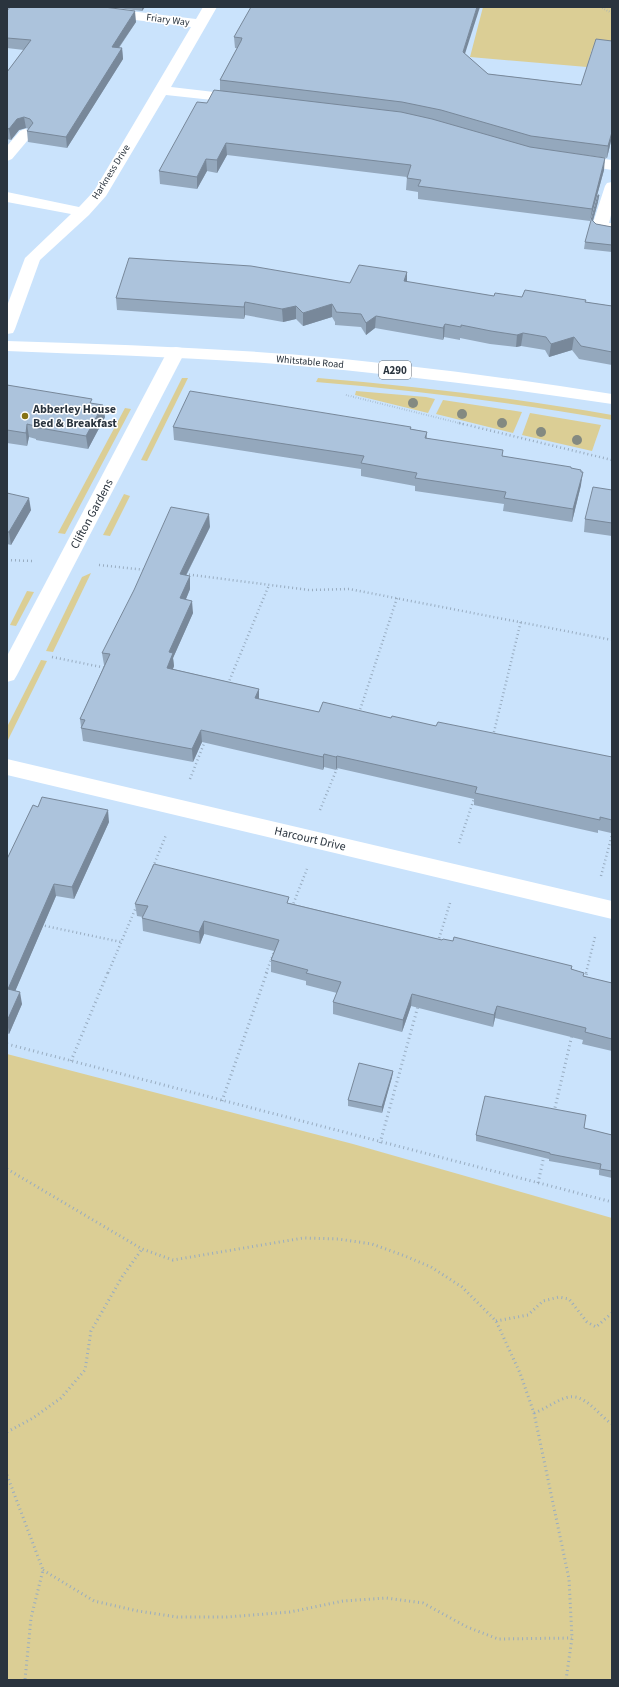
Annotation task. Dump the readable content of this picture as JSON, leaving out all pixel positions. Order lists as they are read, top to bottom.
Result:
{
  "streets": {
    "street": [
      "Friary Way",
      "Harkness Drive",
      "Whitstable Road",
      "A290",
      "Clifton Gardens",
      "Harcourt Drive"
    ]
  },
  "crossings": [
    ["Friary Way", "Harkness Drive"],
    ["Whitstable Road", "Clifton Gardens"]
  ],
  "places": ["Abberley House Bed & Breakfast"]
}
